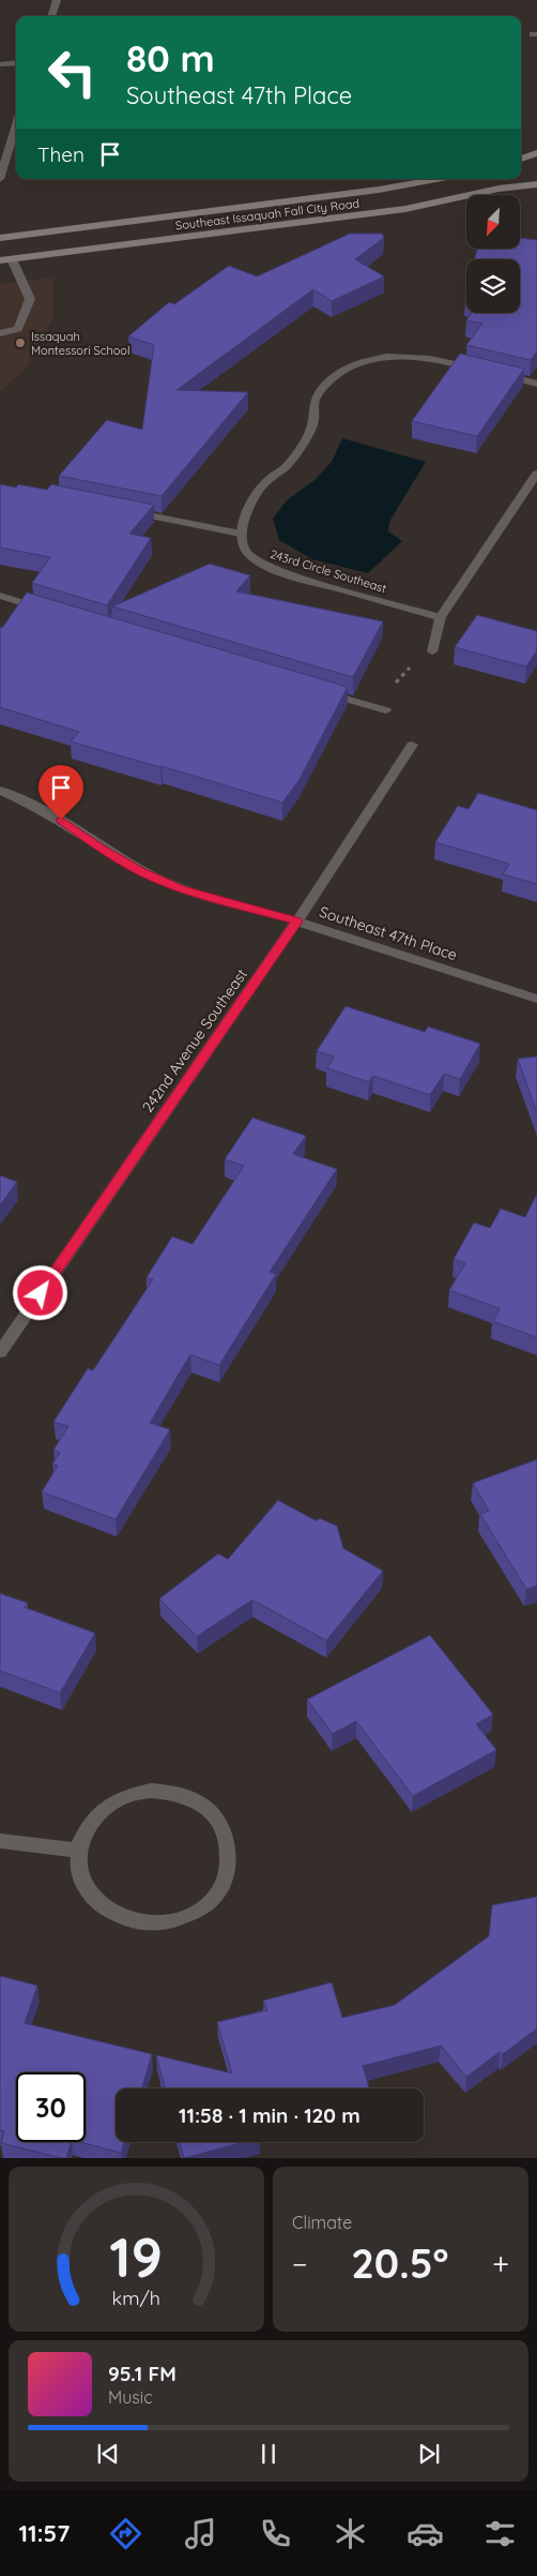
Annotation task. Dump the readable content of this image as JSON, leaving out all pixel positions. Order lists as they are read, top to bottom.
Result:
{
  "streets": {
    "street": [
      "Southeast Issaquah Fall City Road",
      "243rd Circle Southeast",
      "Southeast 47th Place",
      "242nd Avenue Southeast"
    ]
  },
  "crossings": [
    ["Southeast 47th Place", "242nd Avenue Southeast"]
  ],
  "places": ["Issaquah Montessori School"],
  "north": "bottom left",
  "page": {
    "turn": ["80 m", "Southeast 47th Place"],
    "then": "Then",
    "limit": "30",
    "trip": "11:58 · 1 min · 120 m",
    "tile": "Climate",
    "heat": ["−", "20.5°", "+"],
    "song": ["95.1 FM", "Music"],
    "tabs": "11:57",
    "gauge": ["19", "km/h"]
  }
}
